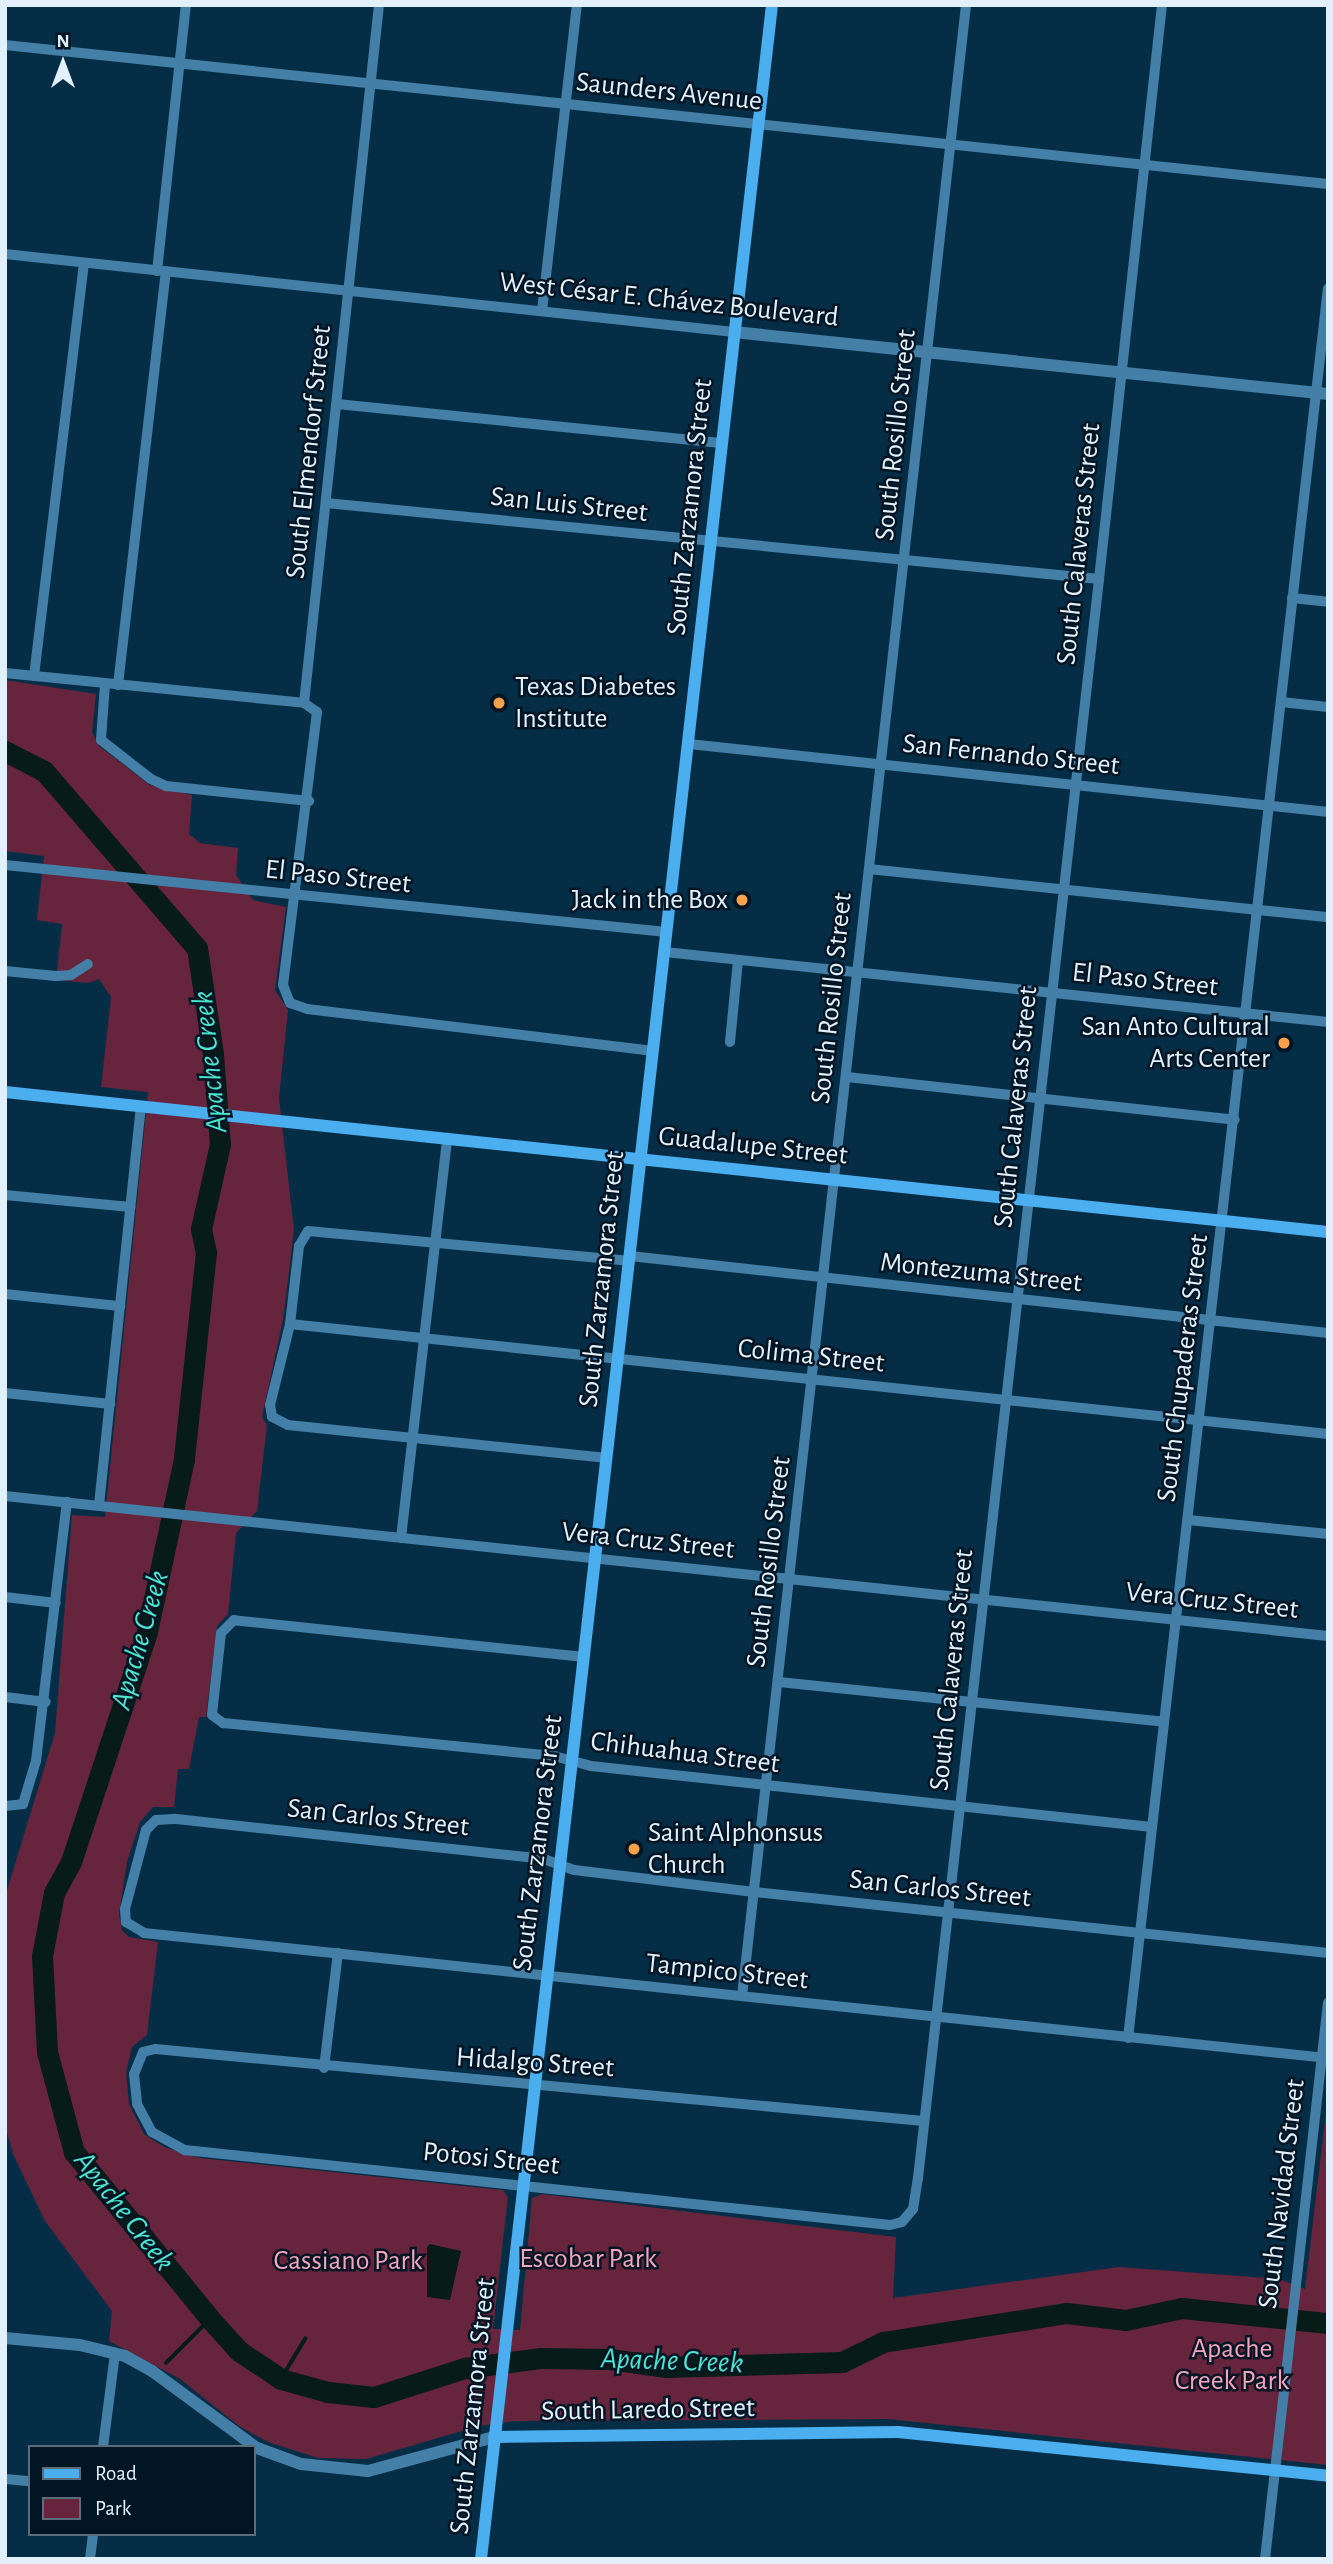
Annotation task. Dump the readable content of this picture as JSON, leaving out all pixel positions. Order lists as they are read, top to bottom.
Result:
{
  "streets": {
    "main road": ["South Zarzamora Street", "Guadalupe Street", "South Laredo Street"],
    "street": [
      "Saunders Avenue",
      "West César E. Chávez Boulevard",
      "South Rosillo Street",
      "South Elmendorf Street",
      "San Luis Street",
      "South Calaveras Street",
      "San Fernando Street",
      "El Paso Street",
      "Montezuma Street",
      "Colima Street",
      "South Chupaderas Street",
      "Vera Cruz Street",
      "Chihuahua Street",
      "San Carlos Street",
      "Tampico Street",
      "Hidalgo Street",
      "Potosi Street",
      "South Navidad Street"
    ]
  },
  "crossings": [
    ["Saunders Avenue", "South Rosillo Street"],
    ["Saunders Avenue", "South Elmendorf Street"],
    ["Saunders Avenue", "South Zarzamora Street"],
    ["Saunders Avenue", "South Calaveras Street"],
    ["West César E. Chávez Boulevard", "South Rosillo Street"],
    ["West César E. Chávez Boulevard", "South Elmendorf Street"],
    ["West César E. Chávez Boulevard", "South Zarzamora Street"],
    ["West César E. Chávez Boulevard", "South Calaveras Street"],
    ["West César E. Chávez Boulevard", "South Chupaderas Street"],
    ["South Rosillo Street", "San Luis Street"],
    ["South Rosillo Street", "San Fernando Street"],
    ["South Rosillo Street", "El Paso Street"],
    ["South Rosillo Street", "Guadalupe Street"],
    ["South Rosillo Street", "Montezuma Street"],
    ["South Rosillo Street", "Colima Street"],
    ["South Rosillo Street", "Vera Cruz Street"],
    ["South Rosillo Street", "Chihuahua Street"],
    ["South Rosillo Street", "San Carlos Street"],
    ["South Rosillo Street", "Tampico Street"],
    ["South Elmendorf Street", "San Luis Street"],
    ["San Luis Street", "South Zarzamora Street"],
    ["San Luis Street", "South Calaveras Street"],
    ["South Zarzamora Street", "San Fernando Street"],
    ["South Zarzamora Street", "El Paso Street"],
    ["South Zarzamora Street", "Guadalupe Street"],
    ["South Zarzamora Street", "Montezuma Street"],
    ["South Zarzamora Street", "Colima Street"],
    ["South Zarzamora Street", "Vera Cruz Street"],
    ["South Zarzamora Street", "Chihuahua Street"],
    ["South Zarzamora Street", "San Carlos Street"],
    ["South Zarzamora Street", "Tampico Street"],
    ["South Zarzamora Street", "Hidalgo Street"],
    ["South Zarzamora Street", "Potosi Street"],
    ["South Zarzamora Street", "South Laredo Street"],
    ["South Calaveras Street", "San Fernando Street"],
    ["South Calaveras Street", "El Paso Street"],
    ["South Calaveras Street", "Guadalupe Street"],
    ["South Calaveras Street", "Montezuma Street"],
    ["South Calaveras Street", "Colima Street"],
    ["South Calaveras Street", "Vera Cruz Street"],
    ["South Calaveras Street", "Chihuahua Street"],
    ["South Calaveras Street", "San Carlos Street"],
    ["South Calaveras Street", "Tampico Street"],
    ["South Calaveras Street", "Hidalgo Street"],
    ["South Calaveras Street", "Potosi Street"],
    ["San Fernando Street", "South Chupaderas Street"],
    ["El Paso Street", "South Chupaderas Street"],
    ["Guadalupe Street", "South Chupaderas Street"],
    ["Montezuma Street", "Colima Street"],
    ["Montezuma Street", "South Chupaderas Street"],
    ["Colima Street", "South Chupaderas Street"],
    ["South Chupaderas Street", "Vera Cruz Street"],
    ["South Chupaderas Street", "Chihuahua Street"],
    ["South Chupaderas Street", "San Carlos Street"],
    ["South Chupaderas Street", "Tampico Street"],
    ["San Carlos Street", "Tampico Street"],
    ["Tampico Street", "South Navidad Street"],
    ["Hidalgo Street", "Potosi Street"],
    ["South Navidad Street", "South Laredo Street"]
  ],
  "water": ["Apache Creek"],
  "parks": ["Escobar Park", "Cassiano Park", "Apache Creek Park"],
  "places": [
    "Texas Diabetes Institute",
    "Jack in the Box",
    "San Anto Cultural Arts Center",
    "Saint Alphonsus Church"
  ],
  "legend": ["Road", "Park"],
  "north": "top"
}
